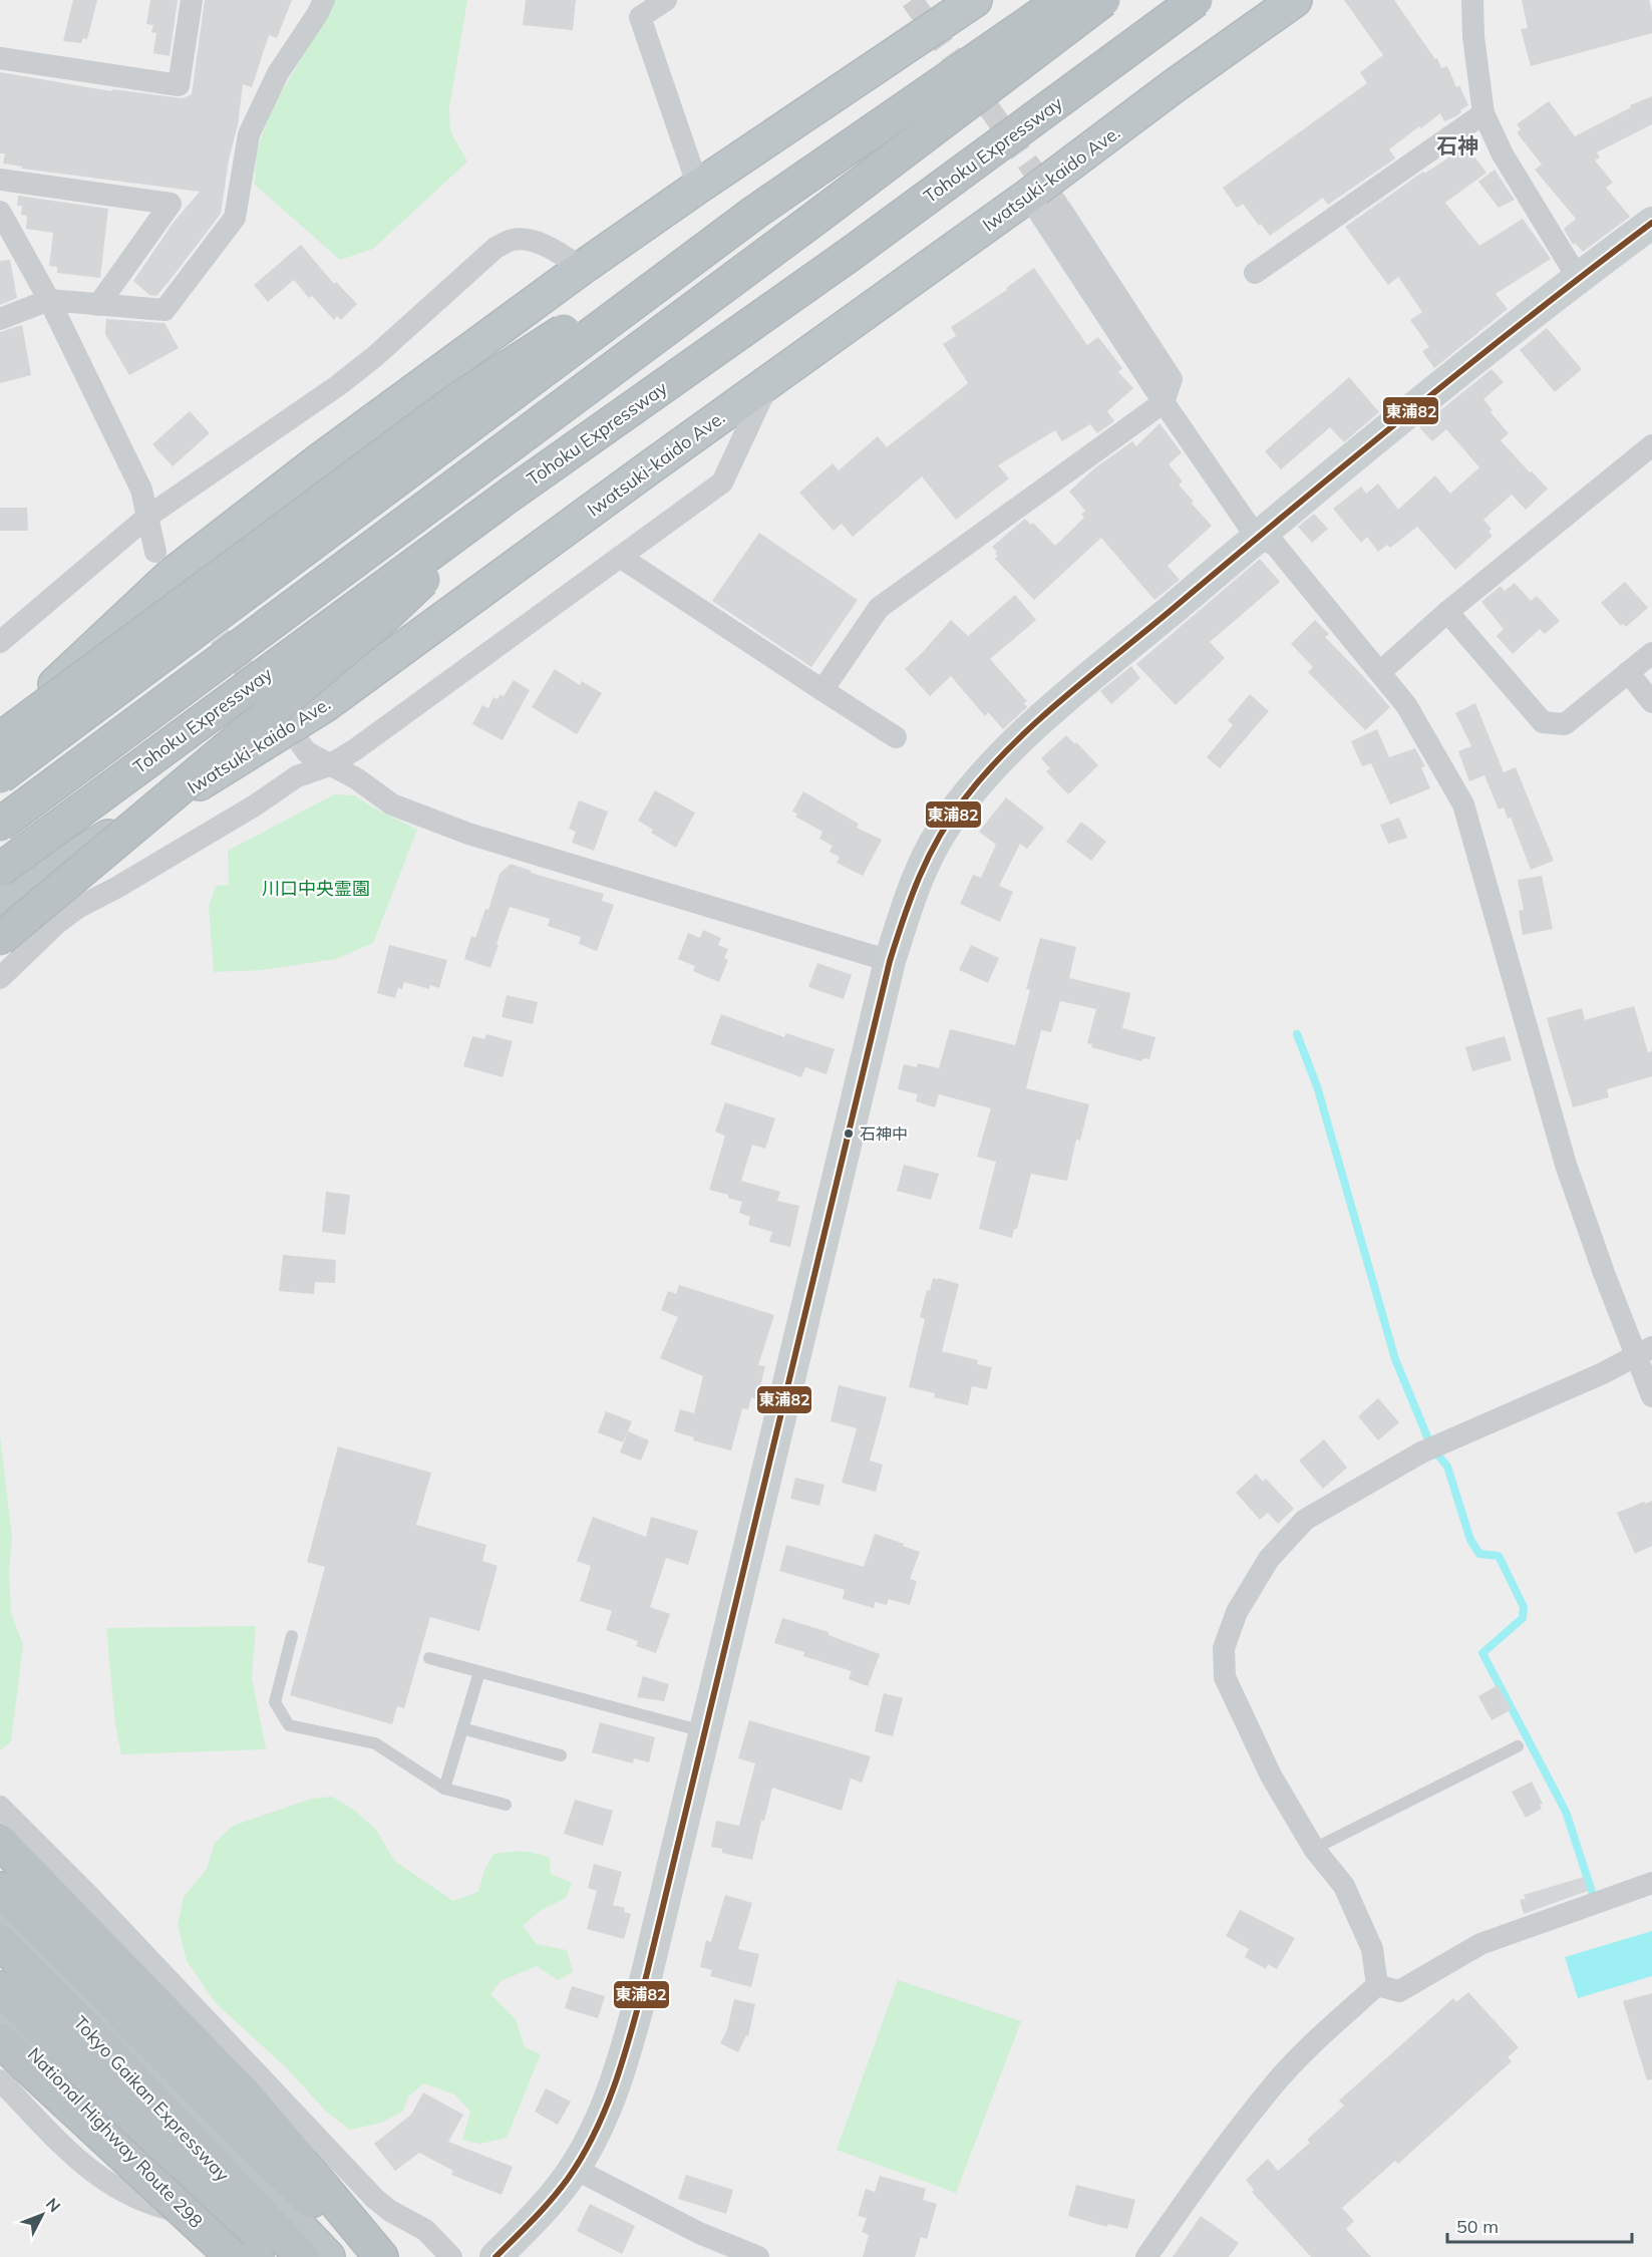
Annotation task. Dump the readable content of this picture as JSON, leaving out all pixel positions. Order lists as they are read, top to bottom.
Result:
{
  "streets": {
    "highway": [
      "Tohoku Expressway",
      "Iwatsuki-kaido Ave.",
      "Tokyo Gaikan Expressway",
      "National Highway Route 298"
    ]
  },
  "districts": ["石神"],
  "parks": ["川口中央霊園"],
  "places": ["石神中"],
  "lines": ["transit line 東浦82"],
  "scale_bar": "50 m",
  "north": "top right"
}
